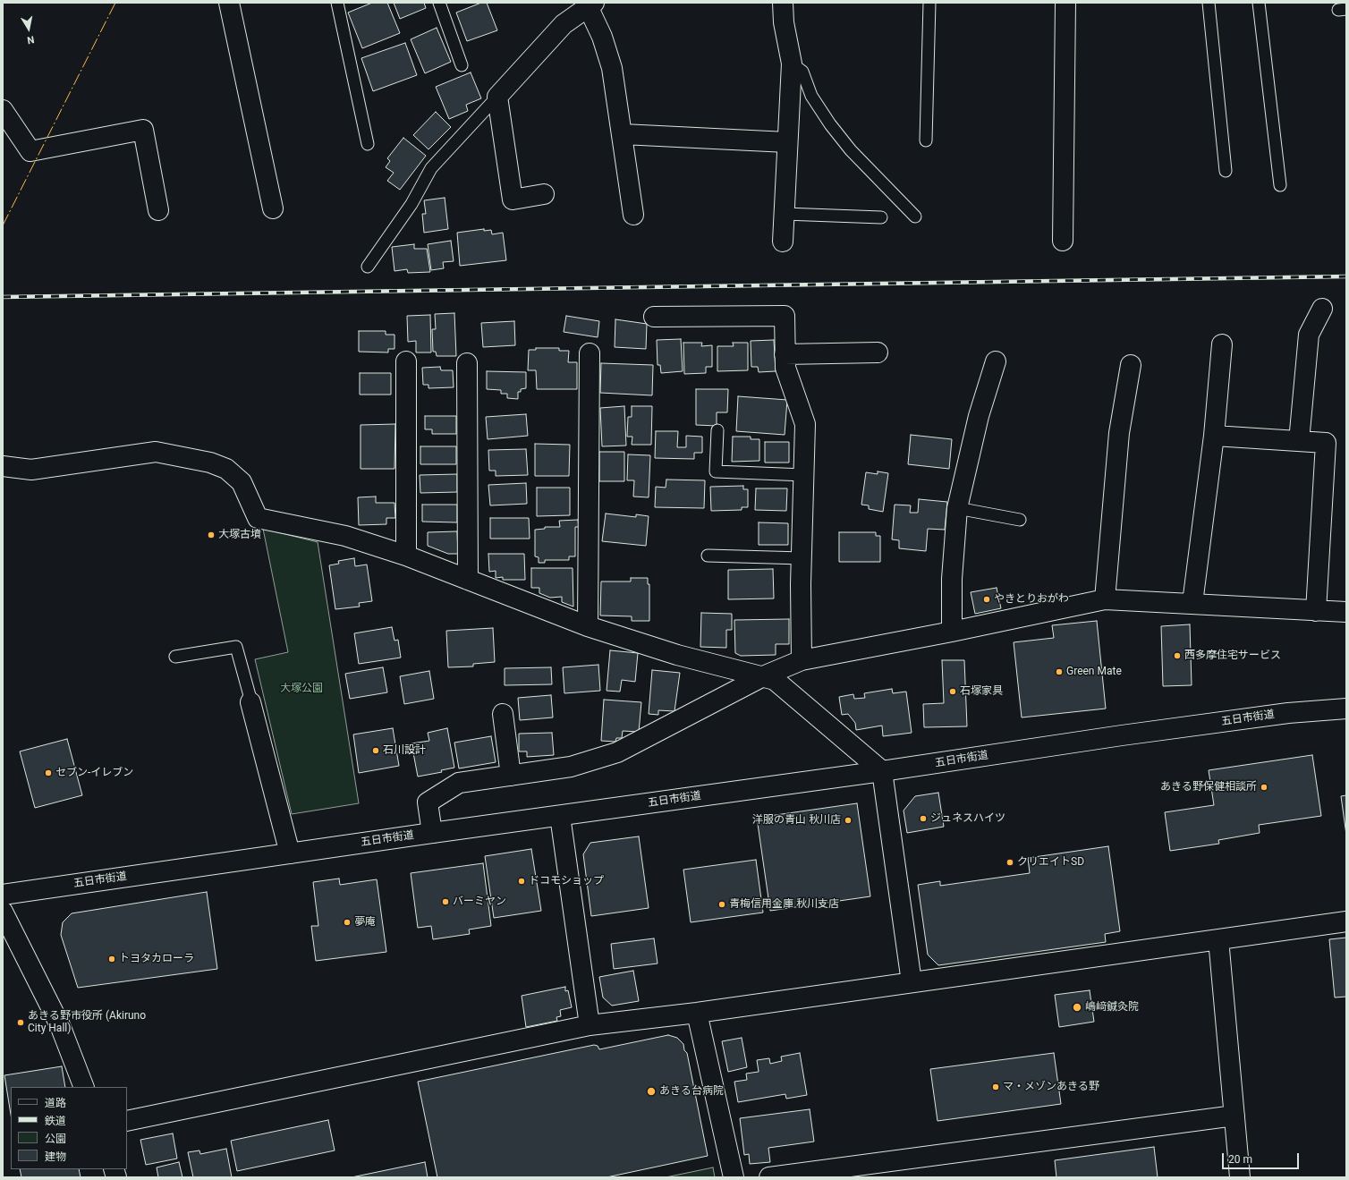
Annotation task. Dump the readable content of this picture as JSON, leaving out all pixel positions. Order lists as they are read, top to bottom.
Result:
{
  "streets": {
    "street": ["五日市街道"]
  },
  "parks": ["大塚公園"],
  "places": [
    "大塚古墳",
    "やきとりおがわ",
    "西多摩住宅サービス",
    "Green Mate",
    "石塚家具",
    "石川設計",
    "セブン-イレブン",
    "あきる野保健相談所",
    "ジュネスハイツ",
    "洋服の青山 秋川店",
    "クリエイトSD",
    "ドコモショップ",
    "バーミヤン",
    "青梅信用金庫 秋川支店",
    "夢庵",
    "トヨタカローラ",
    "嶋﨑鍼灸院",
    "あきる野市役所 (Akiruno City Hall)",
    "マ・メゾンあきる野",
    "あきる台病院"
  ],
  "legend": [
    "道路",
    "鉄道",
    "公園",
    "建物"
  ],
  "scale_bar": "20 m",
  "north": "bottom"
}
